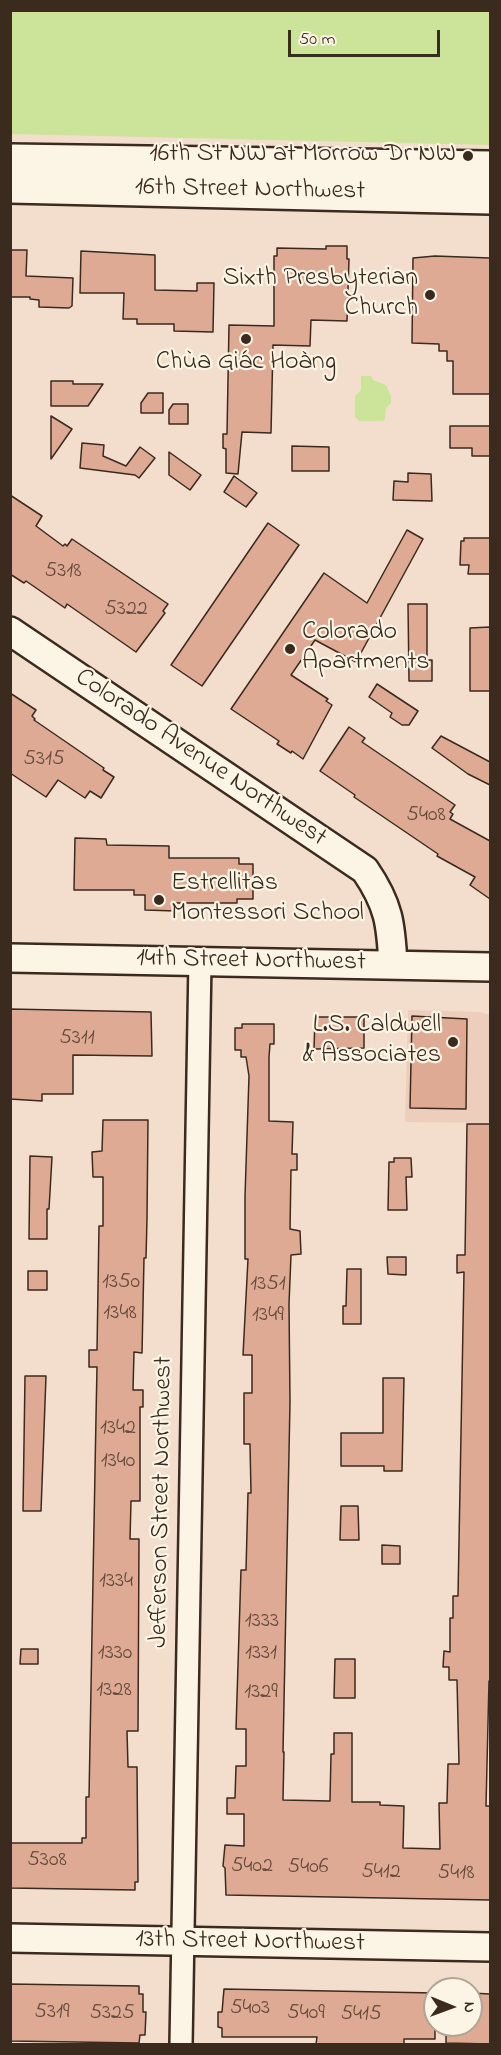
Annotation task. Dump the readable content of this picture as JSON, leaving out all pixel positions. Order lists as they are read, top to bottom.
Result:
{
  "streets": {
    "main road": ["16th Street Northwest"],
    "street": [
      "Colorado Avenue Northwest",
      "14th Street Northwest",
      "Jefferson Street Northwest",
      "13th Street Northwest"
    ]
  },
  "crossings": [
    ["Colorado Avenue Northwest", "14th Street Northwest"],
    ["14th Street Northwest", "Jefferson Street Northwest"],
    ["Jefferson Street Northwest", "13th Street Northwest"]
  ],
  "places": [
    "16th St NW at Morrow Dr NW",
    "Sixth Presbyterian Church",
    "Chùa Giác Hoàng",
    "Colorado Apartments",
    "Estrellitas Montessori School",
    "L.S. Caldwell & Associates"
  ],
  "house_numbers": [
    "5318",
    "5322",
    "5315",
    "5408",
    "5311",
    "1350",
    "1351",
    "1348",
    "1349",
    "1342",
    "1340",
    "1334",
    "1333",
    "1330",
    "1331",
    "1328",
    "1329",
    "5308",
    "5402",
    "5406",
    "5412",
    "5418",
    "5403",
    "5319",
    "5325",
    "5409",
    "5415"
  ],
  "scale_bar": "50 m",
  "north": "right"
}
